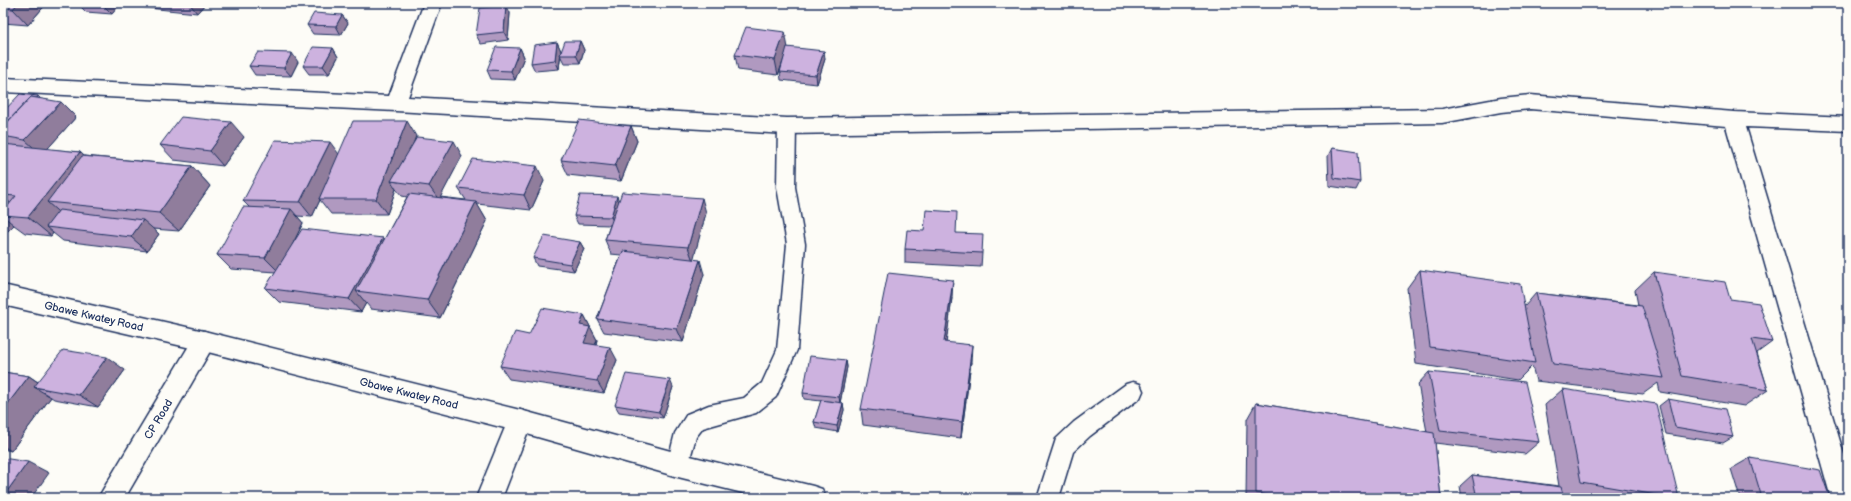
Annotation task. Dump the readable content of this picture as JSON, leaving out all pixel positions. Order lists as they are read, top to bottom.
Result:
{
  "streets": {
    "street": ["Gbawe Kwatey Road", "CP Road"]
  },
  "crossings": [
    ["Gbawe Kwatey Road", "CP Road"]
  ]
}
